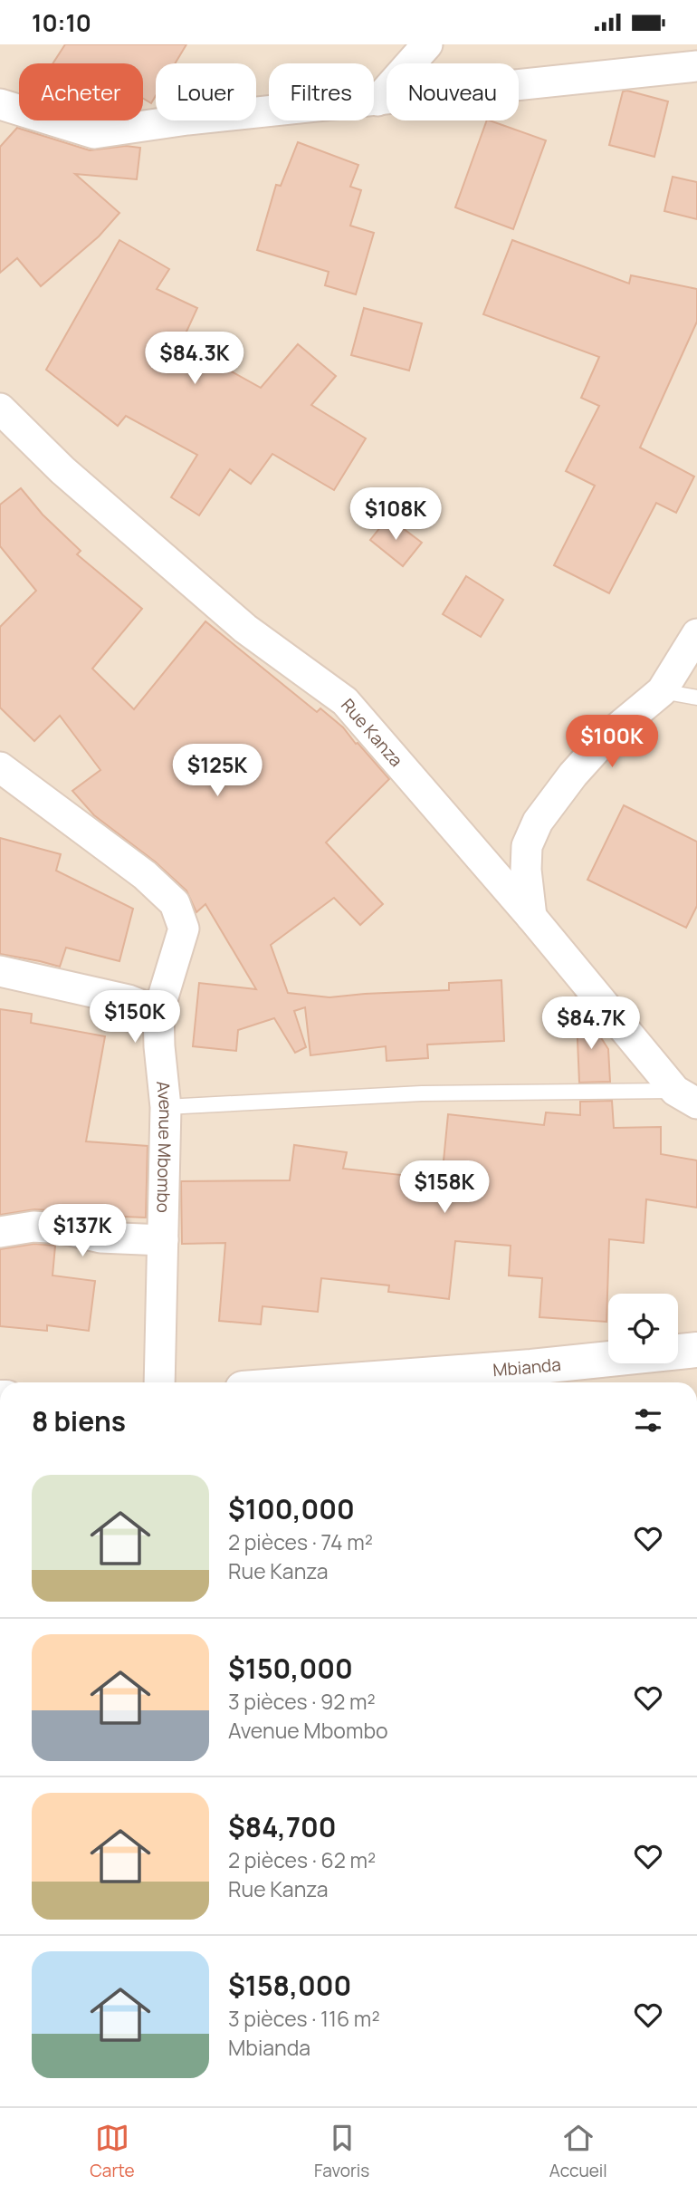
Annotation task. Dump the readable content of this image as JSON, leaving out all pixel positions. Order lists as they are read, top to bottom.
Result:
{
  "streets": {
    "street": ["Rue Kanza", "Avenue Mbombo", "Mbianda"]
  },
  "page": {
    "status": "10:10",
    "chip": [
      "Acheter",
      "Louer",
      "Filtres",
      "Nouveau"
    ],
    "price": [
      "$84.3K",
      "$108K",
      "$100K",
      "$125K",
      "$150K",
      "$84.7K",
      "$158K",
      "$137K"
    ],
    "heading": "8 biens",
    "list": [
      {
        "name": "$100,000",
        "note": "2 pièces · 74 m² · Rue Kanza"
      },
      {
        "name": "$150,000",
        "note": "3 pièces · 92 m² · Avenue Mbombo"
      },
      {
        "name": "$84,700",
        "note": "2 pièces · 62 m² · Rue Kanza"
      },
      {
        "name": "$158,000",
        "note": "3 pièces · 116 m² · Mbianda"
      }
    ],
    "tabs": ["Carte", "Favoris", "Accueil"]
  }
}
